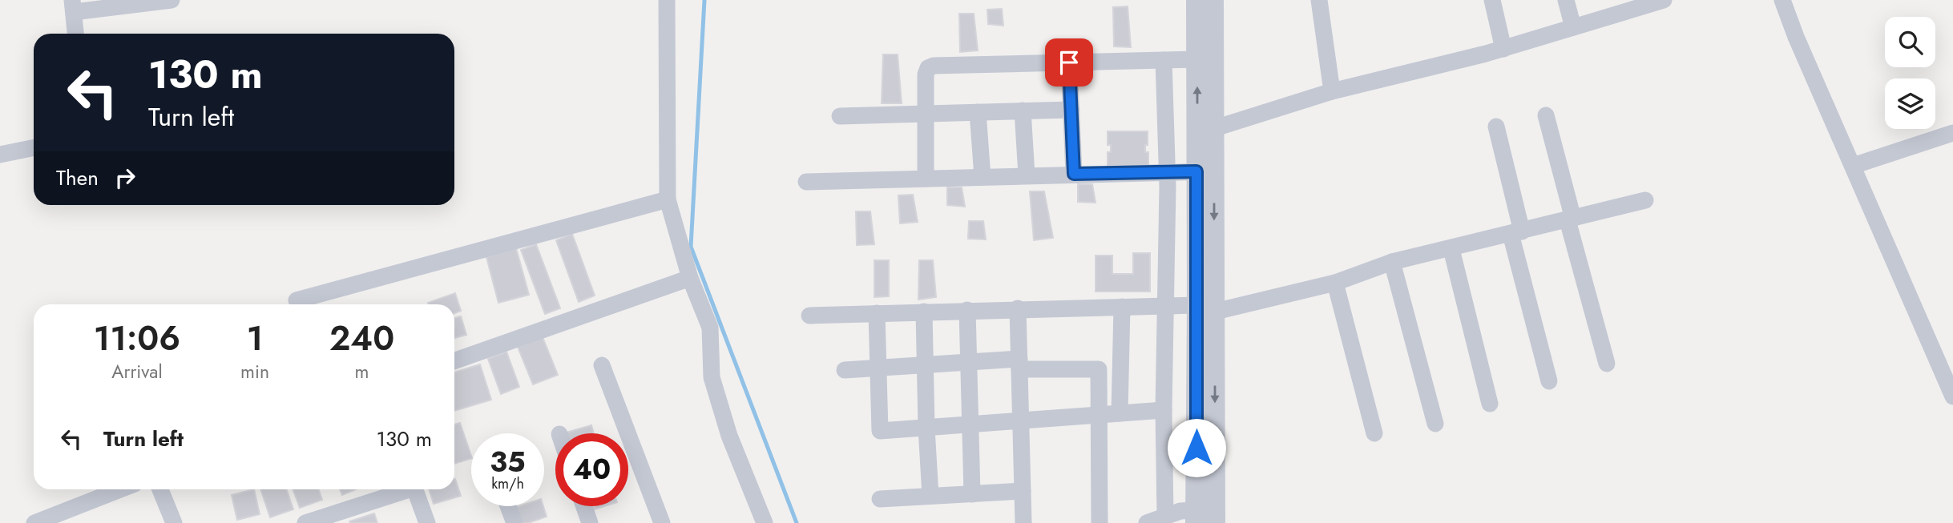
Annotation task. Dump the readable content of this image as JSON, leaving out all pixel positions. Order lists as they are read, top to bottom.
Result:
{
  "page": {
    "turn": ["130 m", "Turn left"],
    "then": "Then",
    "eta": [
      "11:06",
      "Arrival",
      "1",
      "min",
      "240",
      "m"
    ],
    "list": [
      {
        "name": "Turn left",
        "value": "130 m"
      }
    ],
    "speed": "35 km/h",
    "limit": "40"
  }
}
